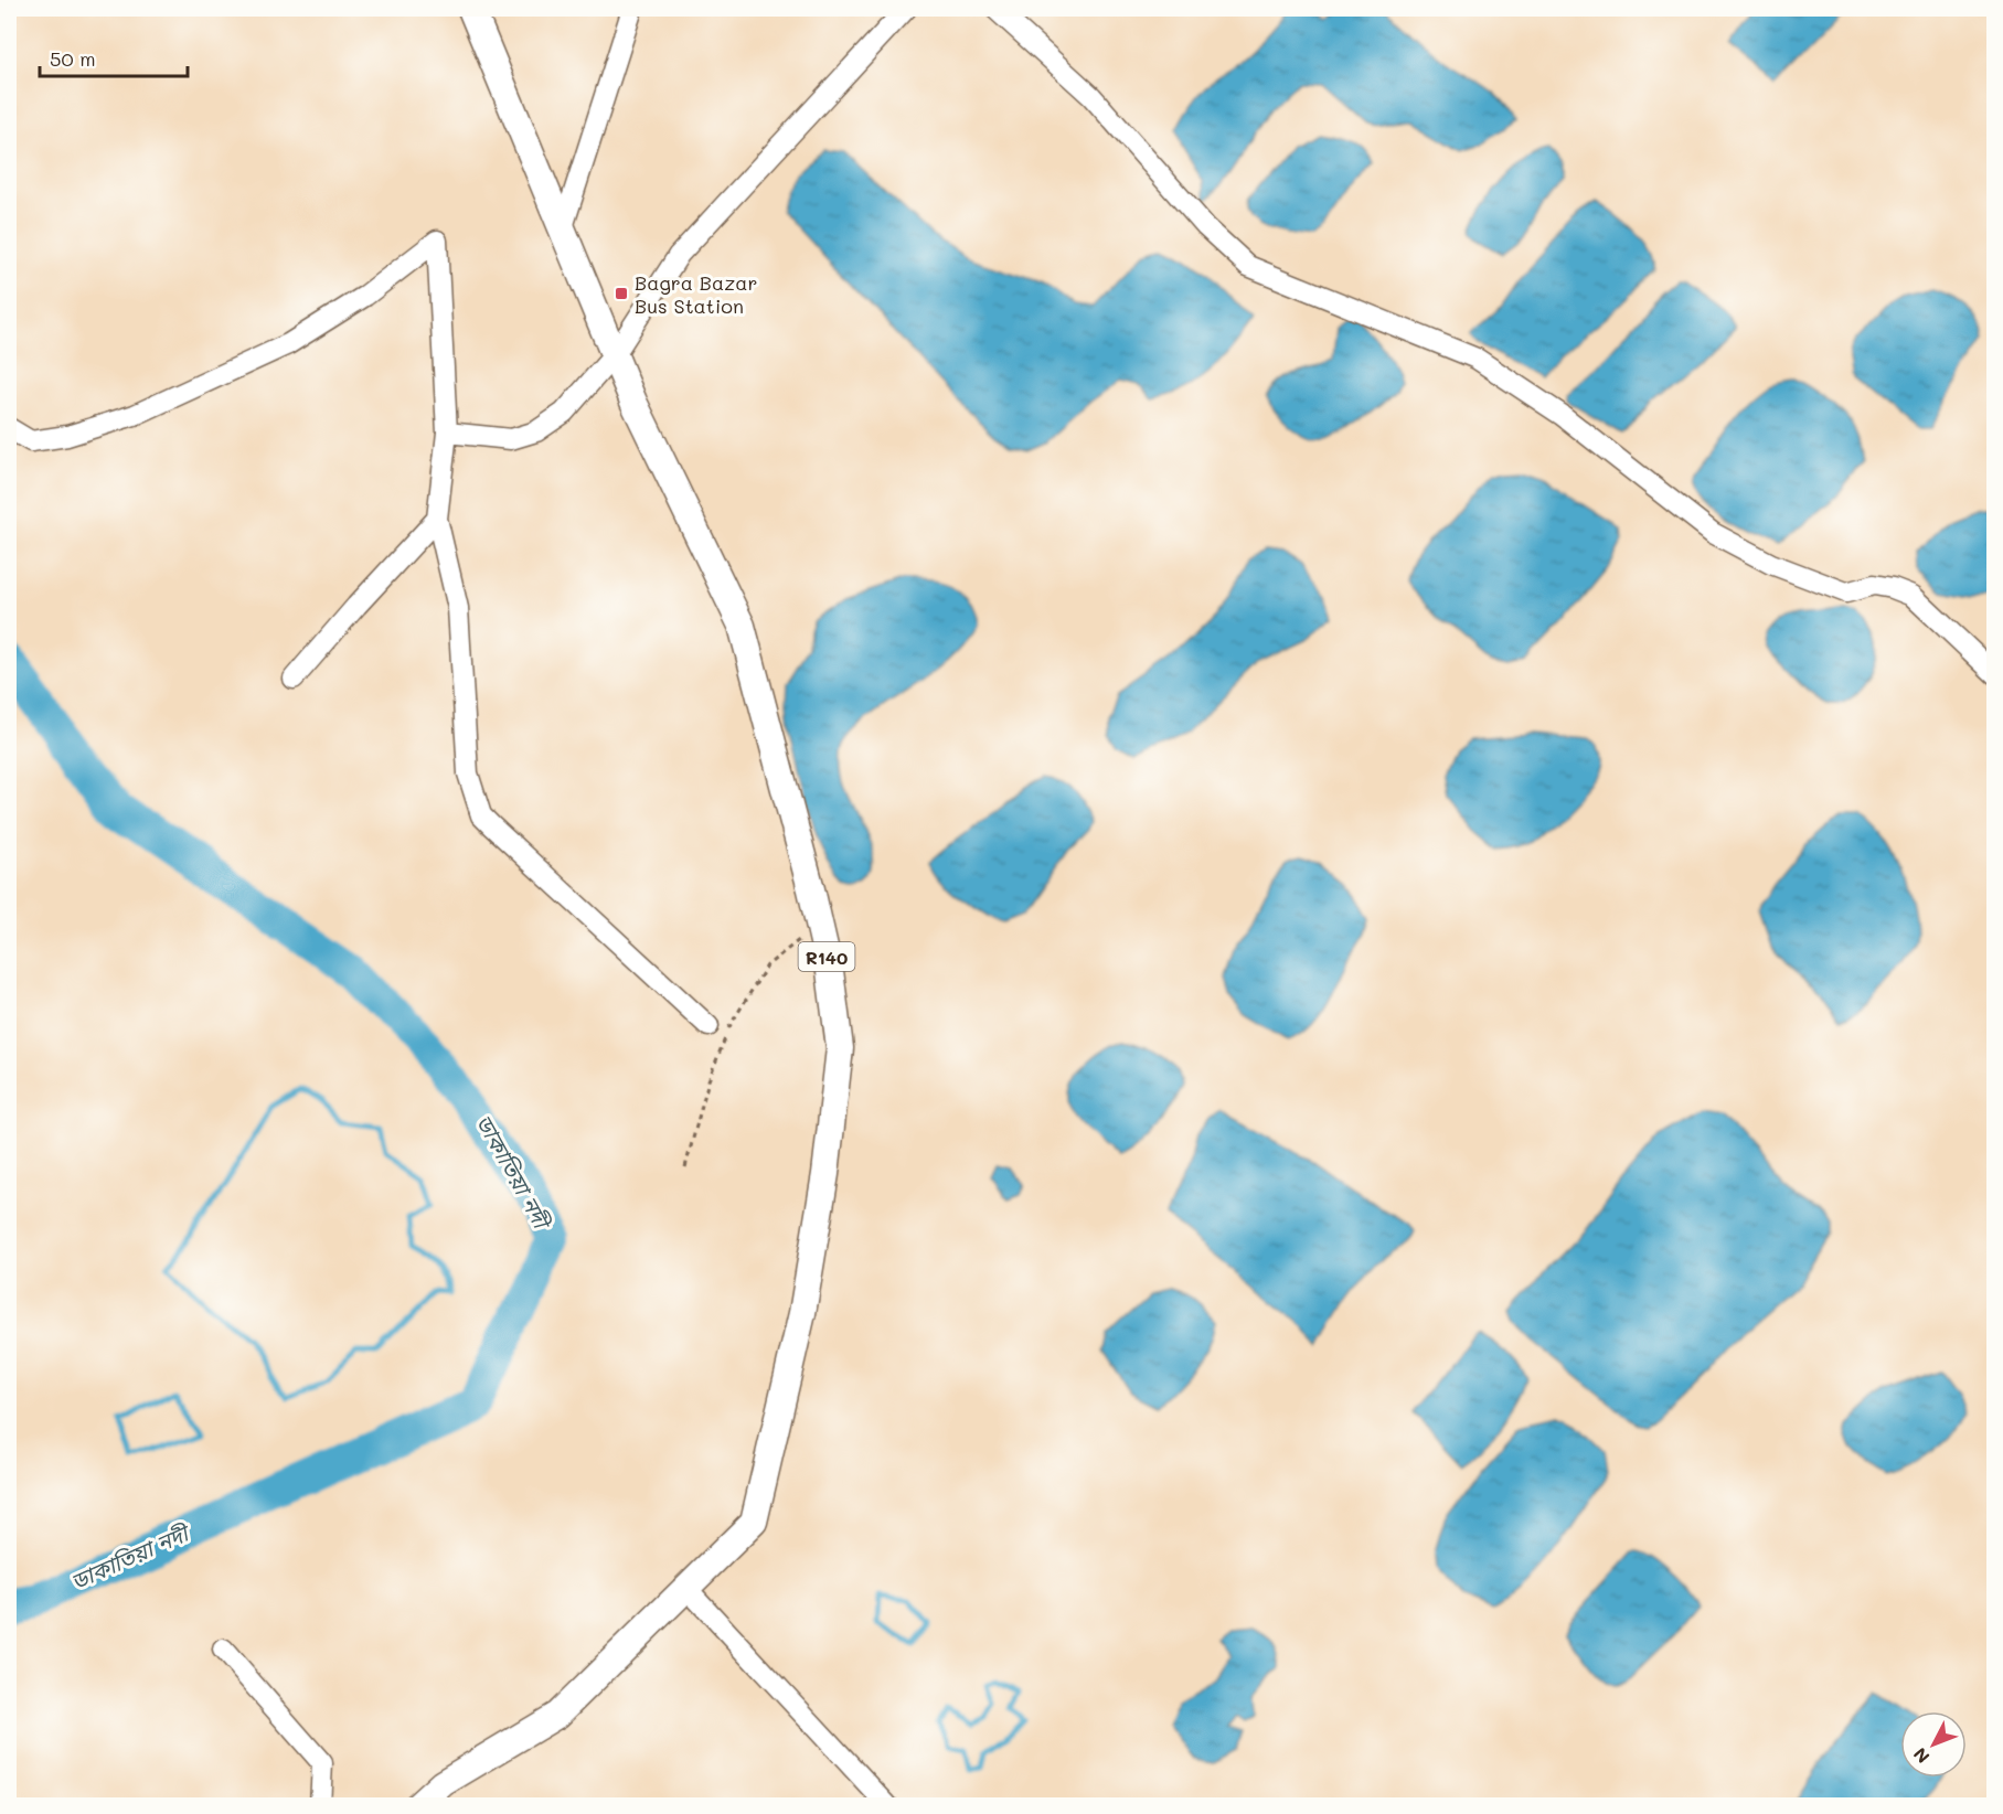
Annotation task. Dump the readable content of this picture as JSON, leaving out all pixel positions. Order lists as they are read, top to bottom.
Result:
{
  "streets": {
    "main road": ["R140"]
  },
  "water": ["ডাকাতিয়া নদী"],
  "places": {
    "transit": ["Bagra Bazar Bus Station"]
  },
  "scale_bar": "50 m",
  "north": "bottom left"
}
